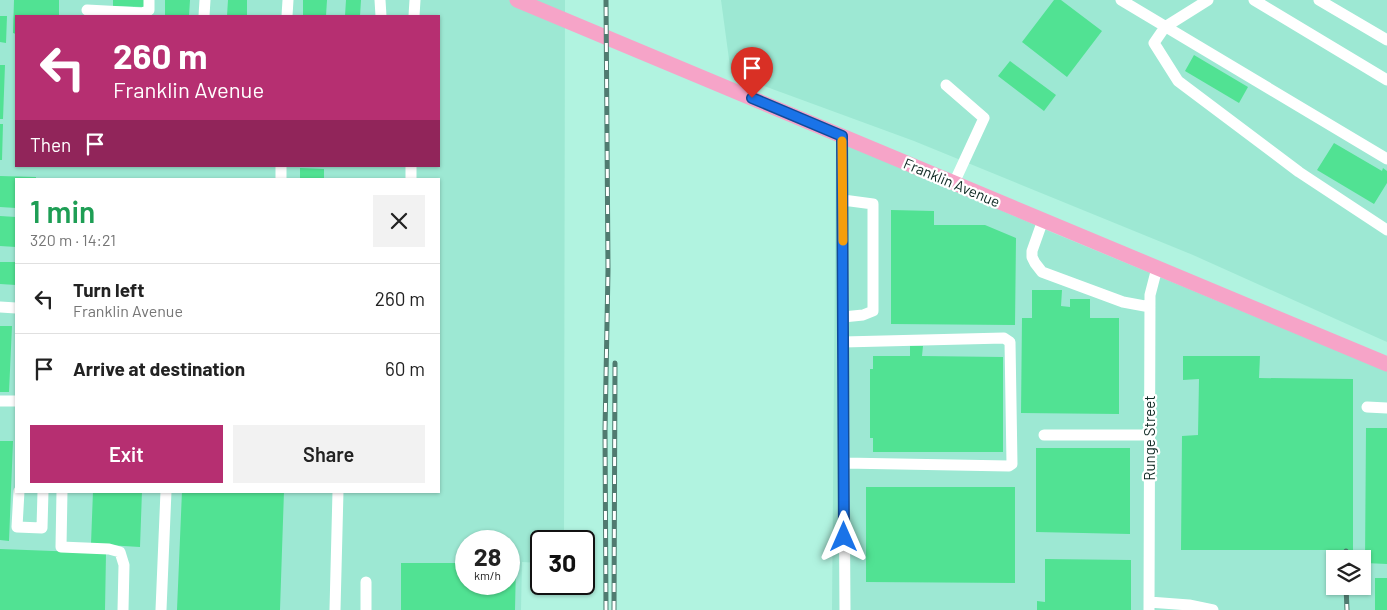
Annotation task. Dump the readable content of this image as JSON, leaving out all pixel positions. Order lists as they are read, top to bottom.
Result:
{
  "streets": {
    "main road": ["Franklin Avenue"],
    "street": ["Runge Street"]
  },
  "crossings": [
    ["Franklin Avenue", "Runge Street"]
  ],
  "page": {
    "turn": ["260 m", "Franklin Avenue"],
    "then": "Then",
    "heading": ["1 min", "320 m · 14:21"],
    "list": [
      {
        "name": "Turn left",
        "note": "Franklin Avenue",
        "value": "260 m"
      },
      {
        "name": "Arrive at destination",
        "value": "60 m"
      }
    ],
    "buttons": ["Exit", "Share"],
    "speed": "28 km/h",
    "limit": "30"
  }
}
